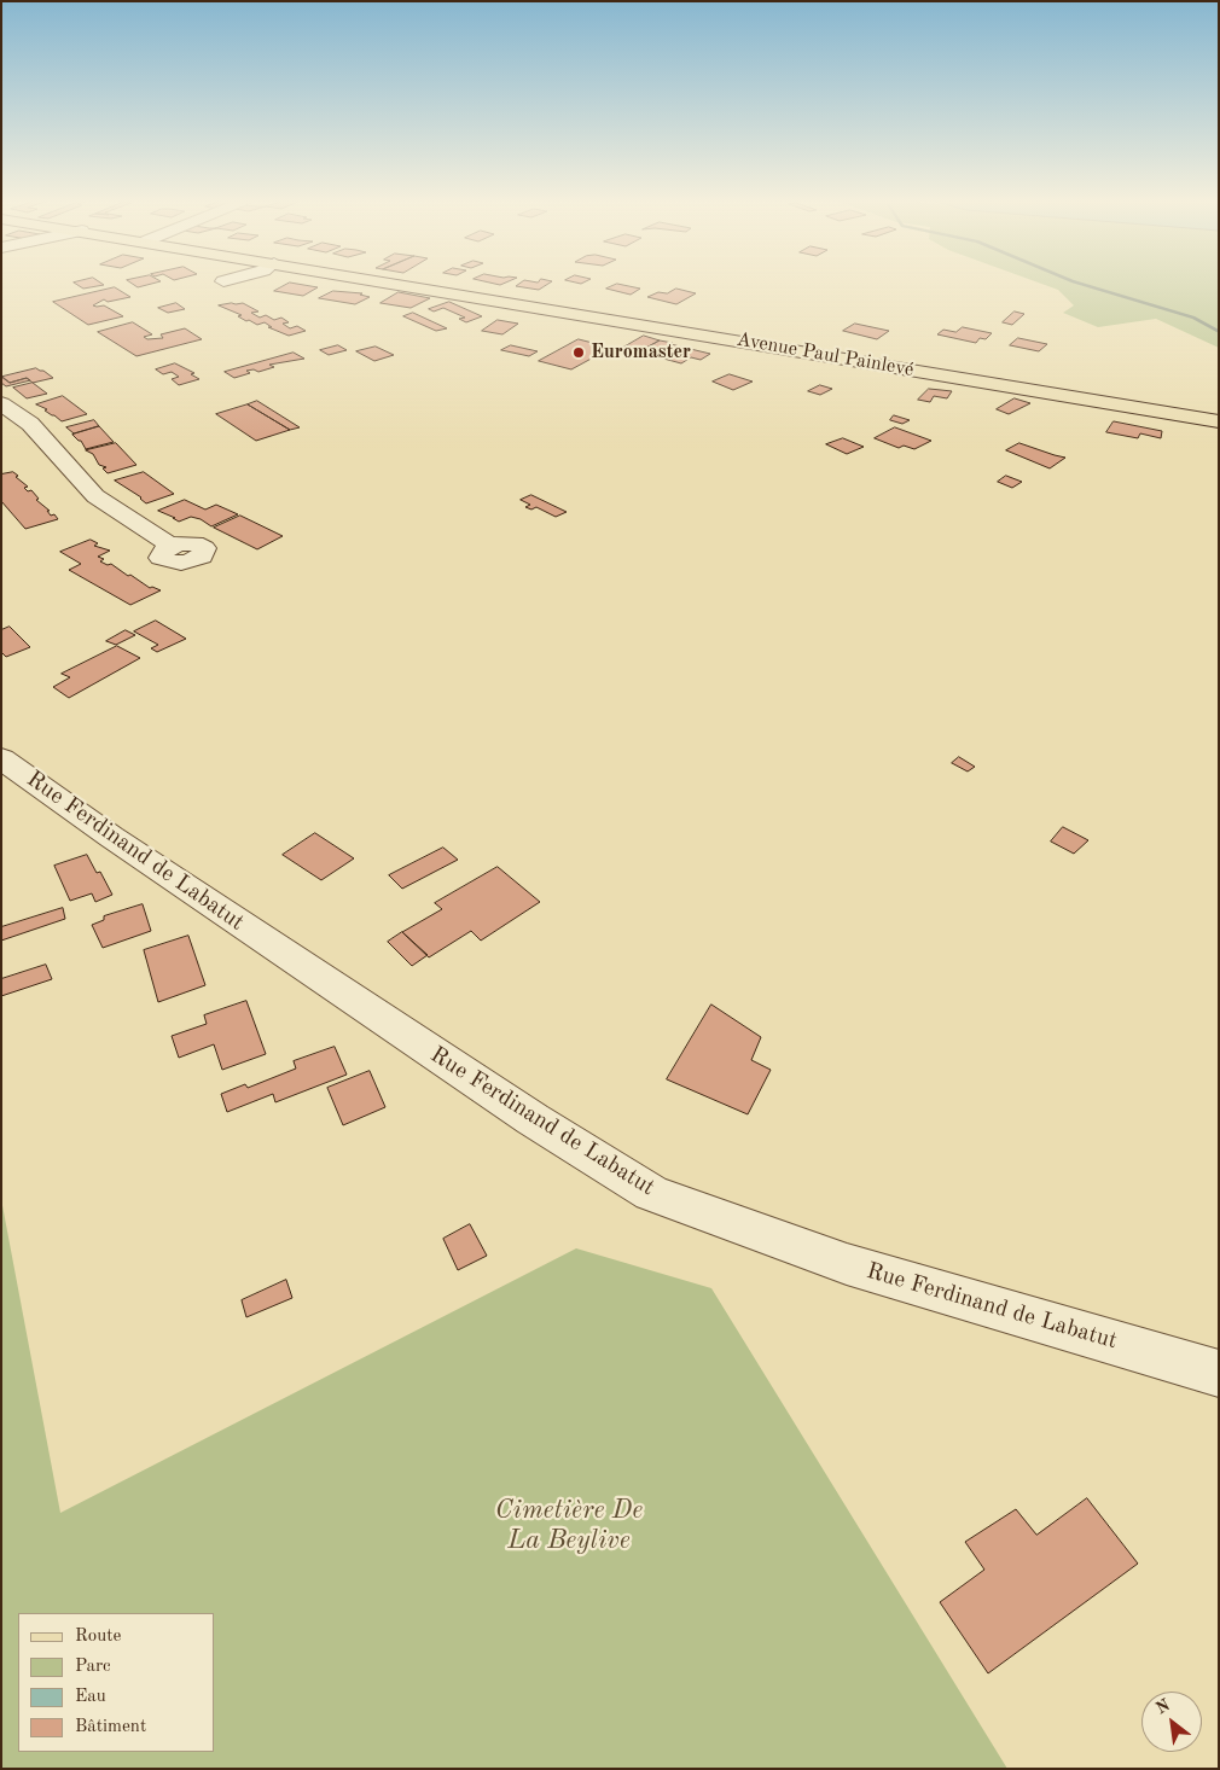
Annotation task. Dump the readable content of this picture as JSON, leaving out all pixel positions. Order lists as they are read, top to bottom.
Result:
{
  "streets": {
    "main road": ["Avenue Paul Painlevé"],
    "street": ["Rue Ferdinand de Labatut"]
  },
  "parks": ["Cimetière De La Beylive"],
  "places": ["Euromaster"],
  "legend": [
    "Route",
    "Parc",
    "Eau",
    "Bâtiment"
  ],
  "north": "top left"
}
